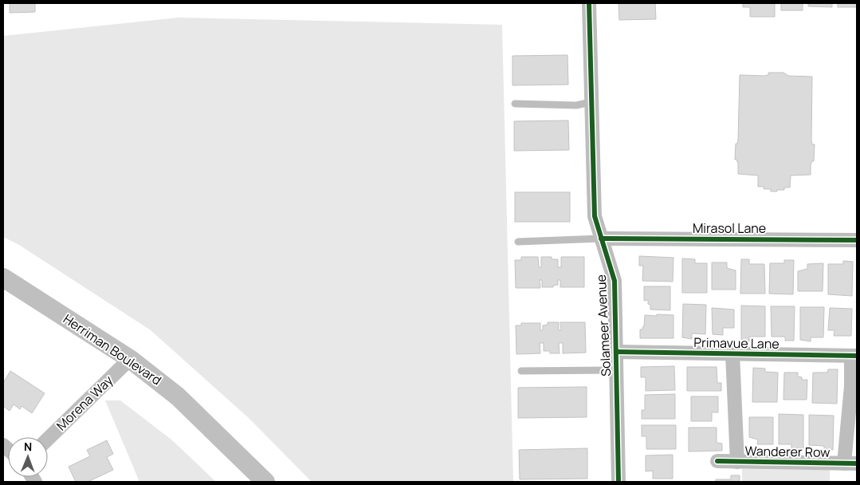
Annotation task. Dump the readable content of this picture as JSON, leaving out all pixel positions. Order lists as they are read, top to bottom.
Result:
{
  "streets": {
    "main road": ["Herriman Boulevard"],
    "street": [
      "Mirasol Lane",
      "Solameer Avenue",
      "Primavue Lane",
      "Morena Way",
      "Wanderer Row"
    ]
  },
  "crossings": [
    ["Mirasol Lane", "Solameer Avenue"],
    ["Solameer Avenue", "Primavue Lane"],
    ["Herriman Boulevard", "Morena Way"]
  ],
  "north": "top"
}
